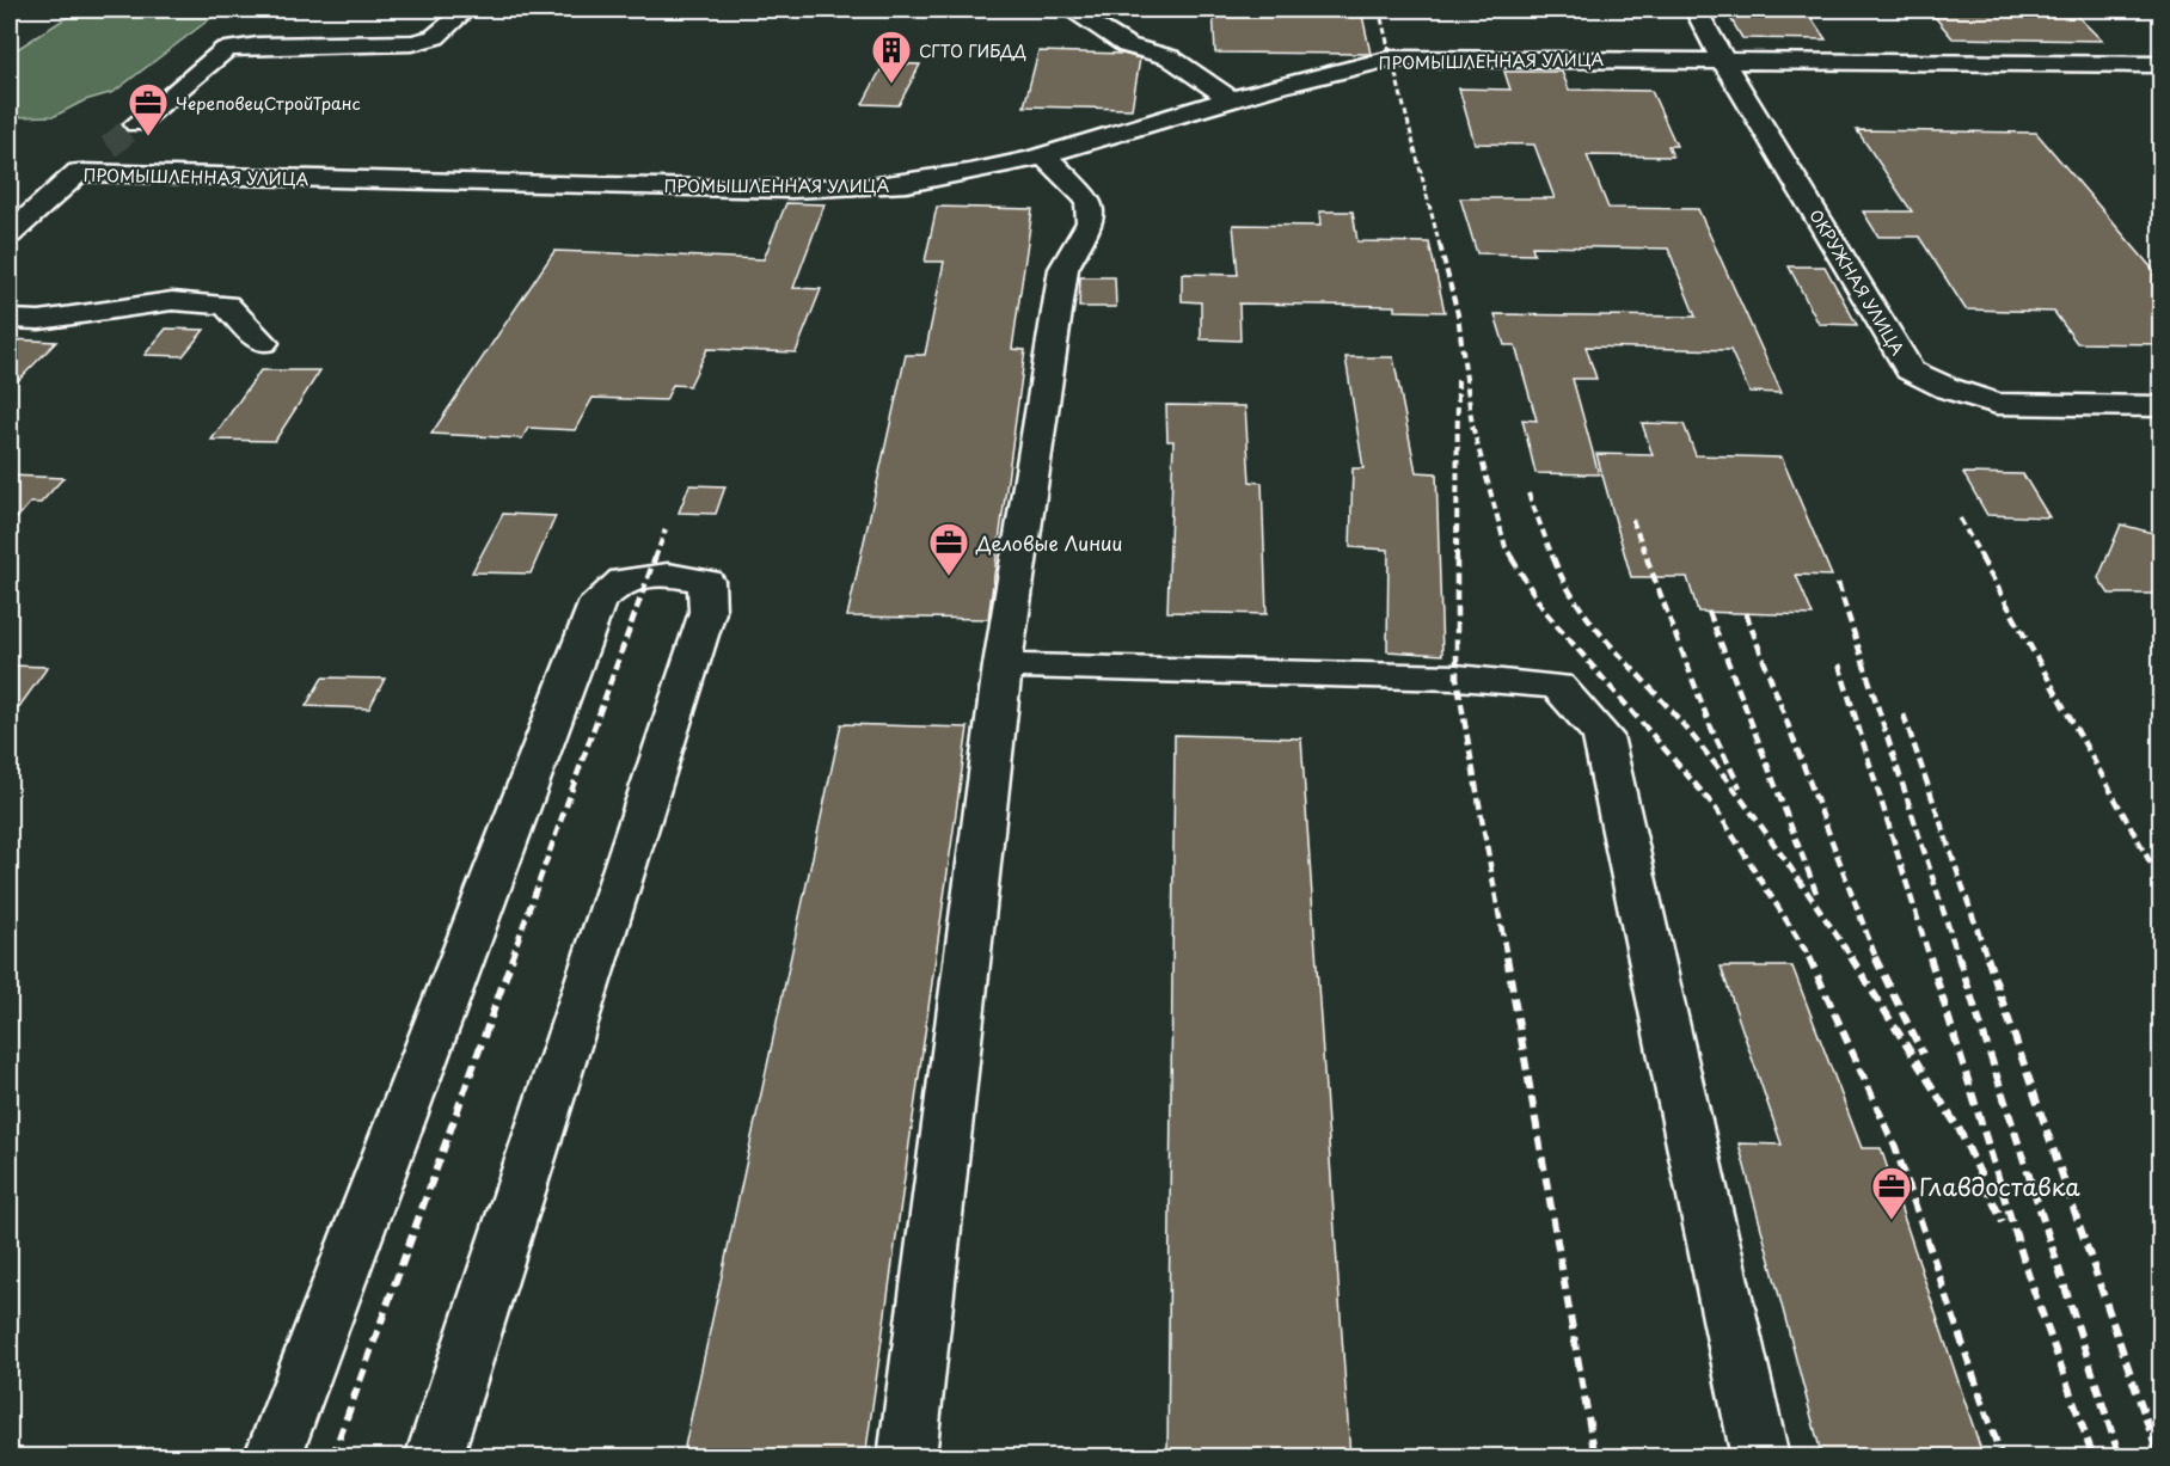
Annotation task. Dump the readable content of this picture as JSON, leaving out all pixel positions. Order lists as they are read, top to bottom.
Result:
{
  "streets": {
    "street": ["ПРОМЫШЛЕННАЯ УЛИЦА", "ОКРУЖНАЯ УЛИЦА"]
  },
  "crossings": [
    ["ПРОМЫШЛЕННАЯ УЛИЦА", "ОКРУЖНАЯ УЛИЦА"]
  ],
  "places": {
    "building": ["СГТО ГИБДД"],
    "office": ["ЧереповецСтройТранс", "Деловые Линии", "Главдоставка"]
  }
}
